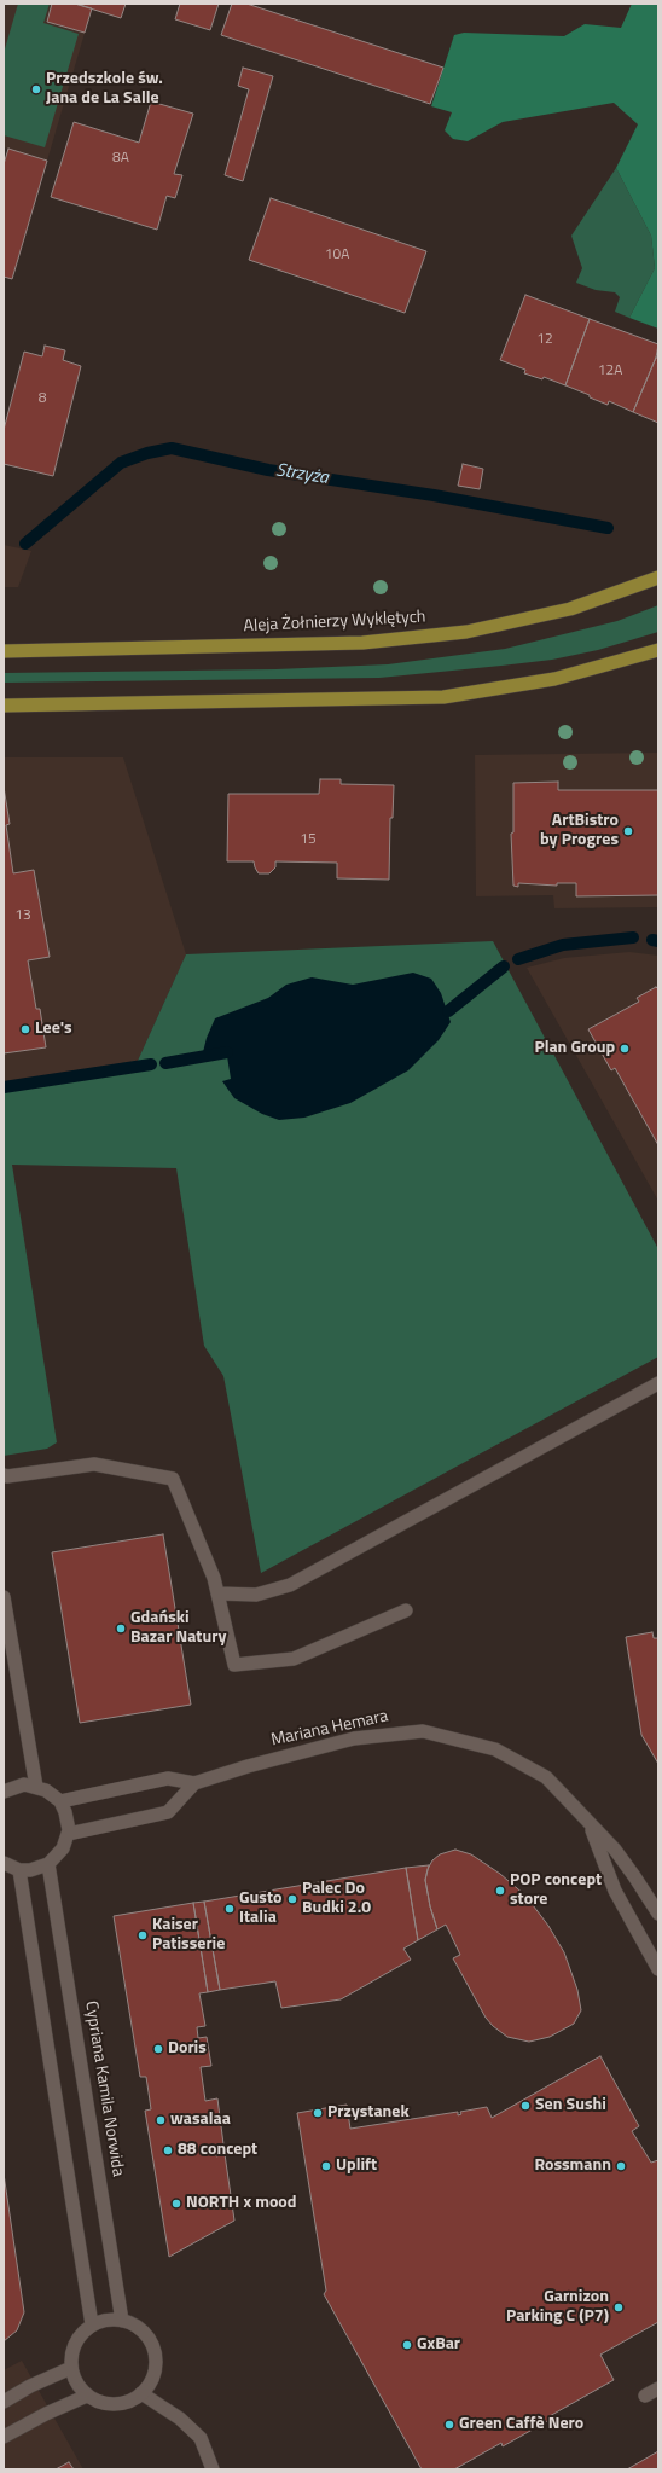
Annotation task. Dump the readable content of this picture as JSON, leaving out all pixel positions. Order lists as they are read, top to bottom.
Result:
{
  "streets": {
    "main road": ["Aleja Żołnierzy Wyklętych"],
    "street": ["Mariana Hemara", "Cypriana Kamila Norwida"]
  },
  "water": ["Strzyża"],
  "places": [
    "Przedszkole św. Jana de La Salle",
    "ArtBistro by Progres",
    "Lee's",
    "Plan Group",
    "Gdański Bazar Natury",
    "POP concept store",
    "Palec Do Budki 2.0",
    "Gusto Italia",
    "Kaiser Patisserie",
    "Doris",
    "Sen Sushi",
    "Przystanek",
    "wasalaa",
    "88 concept",
    "Uplift",
    "Rossmann",
    "NORTH x mood",
    "Garnizon Parking C (P7)",
    "GxBar",
    "Green Caffè Nero"
  ],
  "house_numbers": [
    "8A",
    "10A",
    "12",
    "12A",
    "8",
    "15",
    "13"
  ]
}
